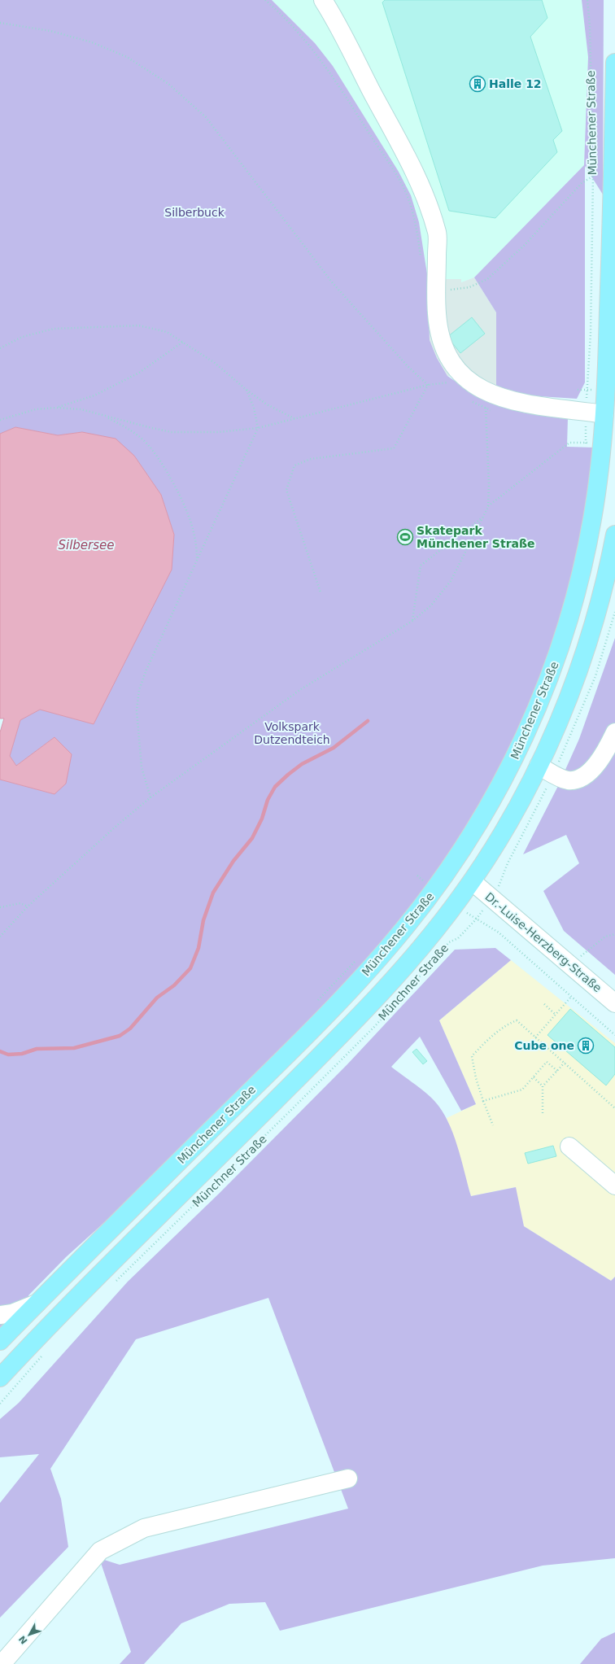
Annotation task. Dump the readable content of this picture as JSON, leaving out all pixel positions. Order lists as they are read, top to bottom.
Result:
{
  "streets": {
    "main road": ["Münchener Straße"],
    "street": ["Dr.-Luise-Herzberg-Straße"],
    "path": ["Münchner Straße"]
  },
  "water": ["Silbersee"],
  "parks": ["Silberbuck", "Volkspark Dutzendteich"],
  "places": {
    "building": ["Halle 12", "Cube one"],
    "sports": ["Skatepark Münchener Straße"]
  },
  "north": "bottom left"
}
